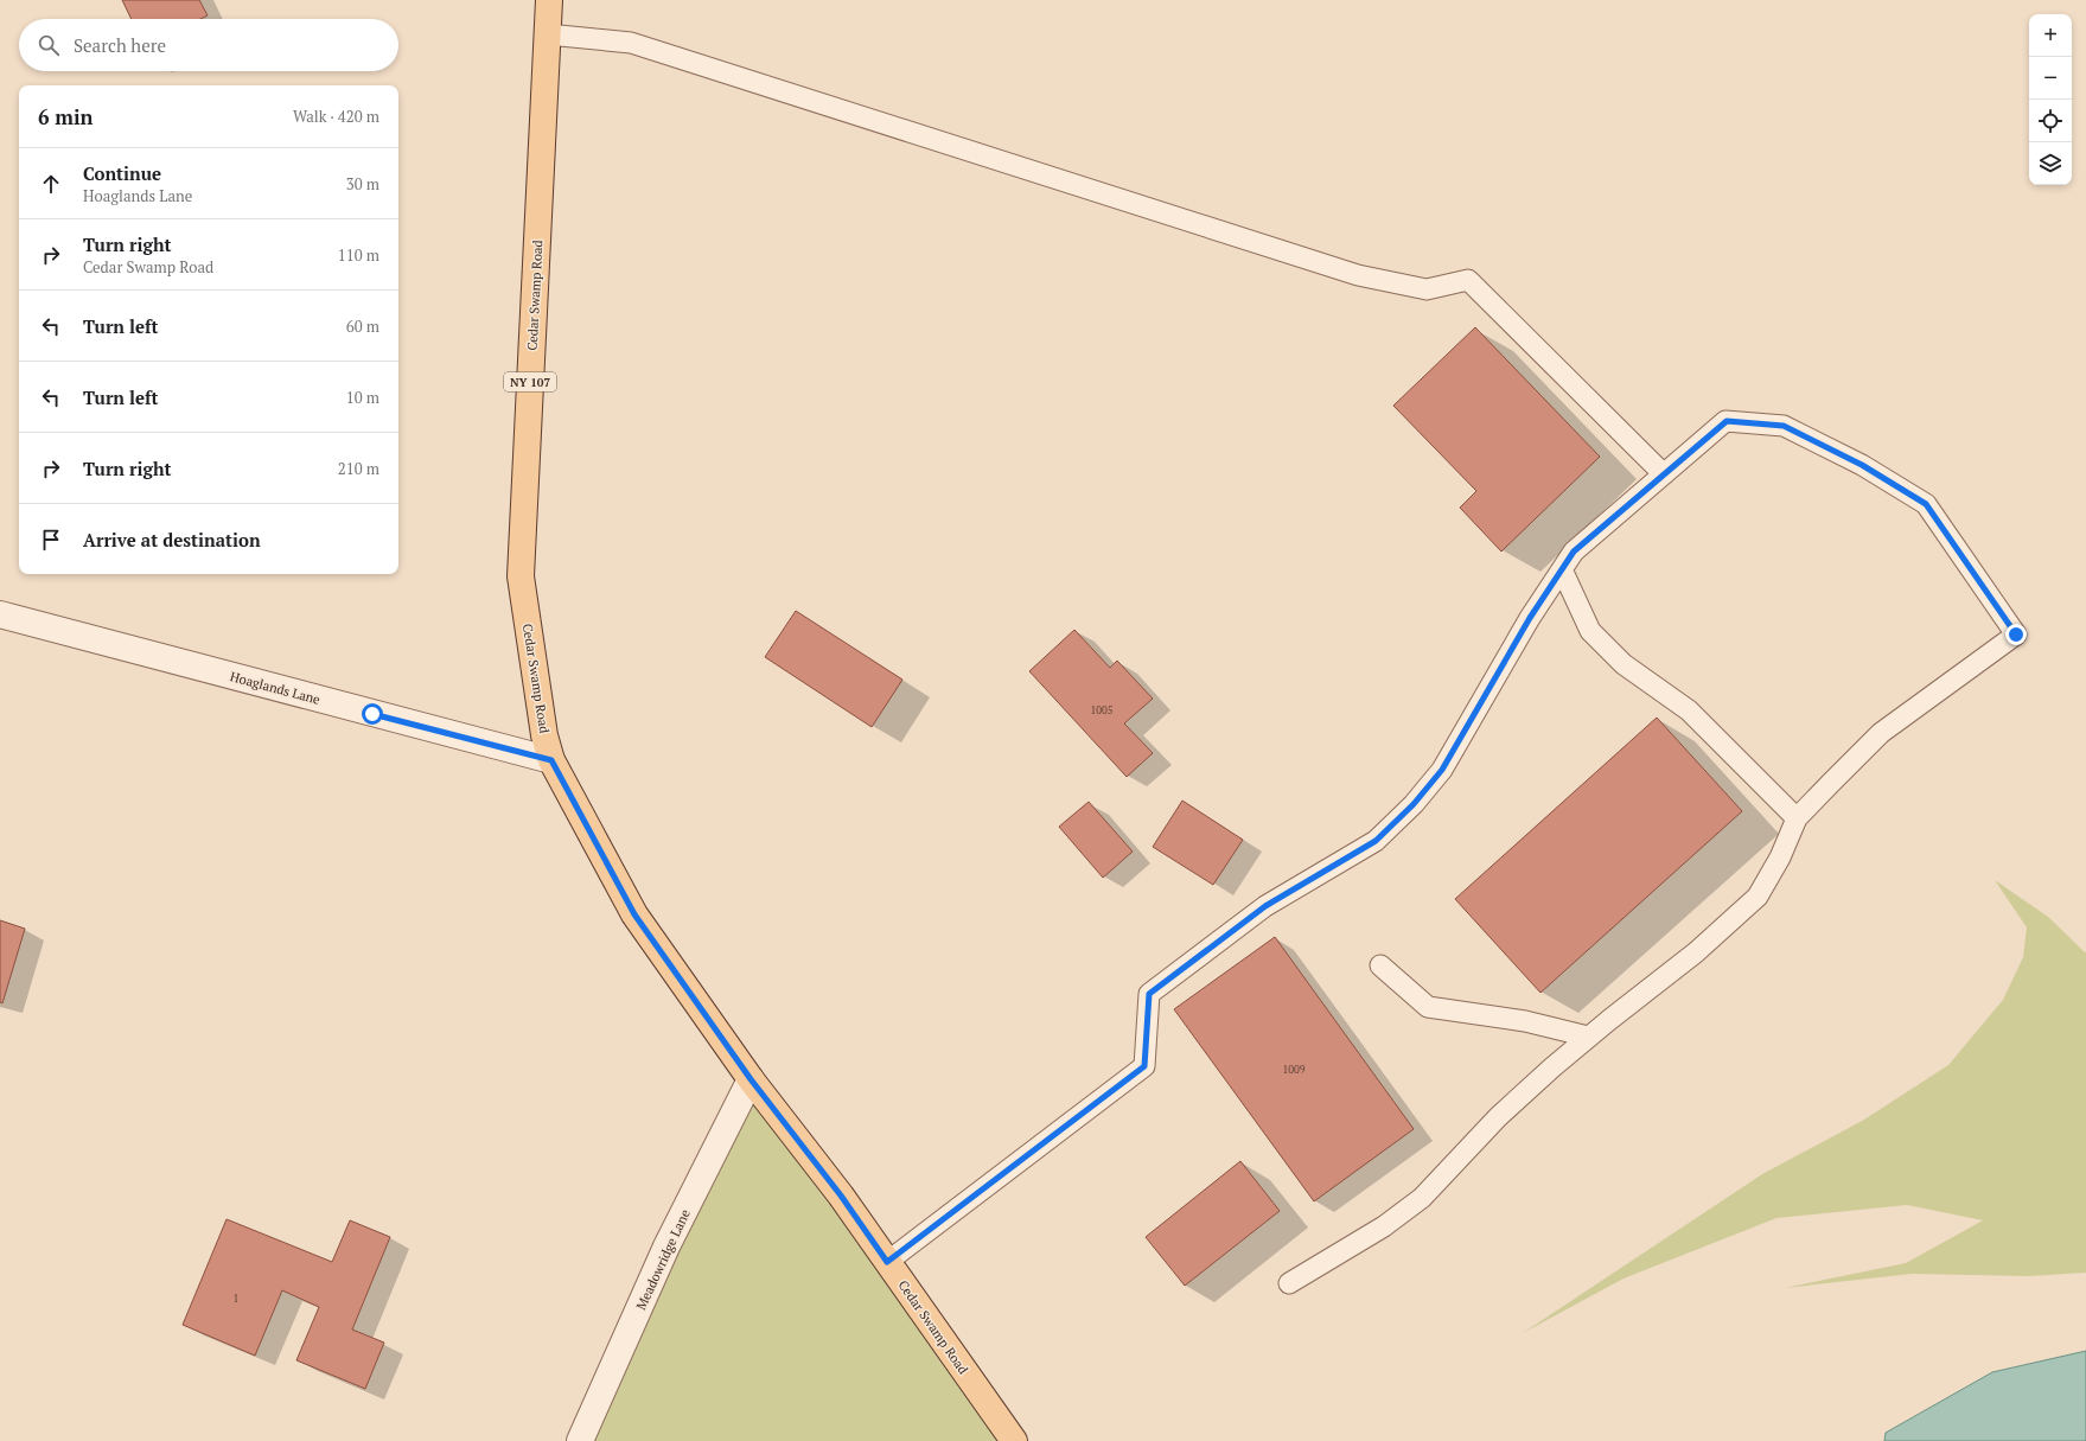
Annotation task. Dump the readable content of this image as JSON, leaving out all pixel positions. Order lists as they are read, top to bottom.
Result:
{
  "streets": {
    "main road": ["Cedar Swamp Road", "NY 107"],
    "street": ["Hoaglands Lane", "Meadowridge Lane"]
  },
  "crossings": [
    ["Cedar Swamp Road", "Hoaglands Lane"],
    ["Cedar Swamp Road", "Meadowridge Lane"]
  ],
  "house_numbers": ["1005", "1009", "1"],
  "page": {
    "map_buttons": ["+", "−"],
    "search": "Search here",
    "heading": ["6 min", "Walk · 420 m"],
    "list": [
      ["Continue", "Hoaglands Lane", "30 m"],
      ["Turn right", "Cedar Swamp Road", "110 m"],
      ["Turn left", "60 m"],
      ["Turn left", "10 m"],
      ["Turn right", "210 m"],
      "Arrive at destination"
    ]
  }
}
